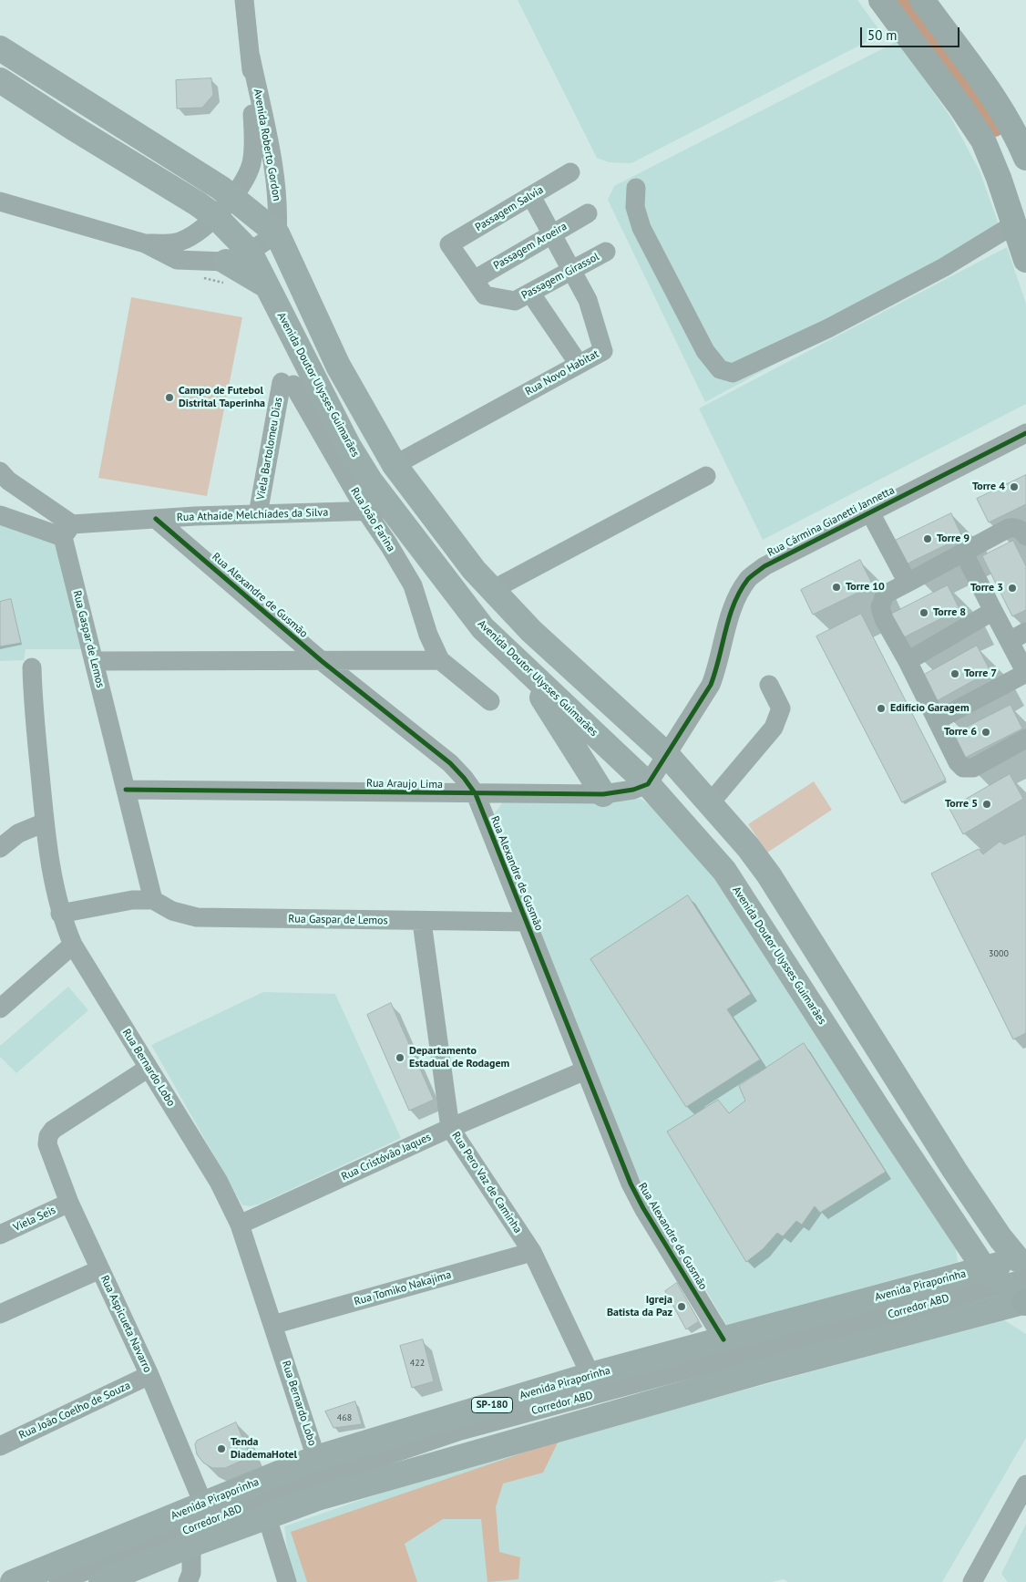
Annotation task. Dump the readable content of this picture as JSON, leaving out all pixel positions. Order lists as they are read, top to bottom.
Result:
{
  "streets": {
    "main road": ["Avenida Doutor Ulysses Guimarães", "Avenida Piraporinha", "SP-180"],
    "street": [
      "Avenida Roberto Gordon",
      "Passagem Salvia",
      "Passagem Aroeira",
      "Passagem Girassol",
      "Rua Novo Habitat",
      "Viela Bartolomeu Dias",
      "Rua Athaíde Melchíades da Silva",
      "Rua João Farina",
      "Rua Cármina Gianetti Jannetta",
      "Rua Alexandre de Gusmão",
      "Rua Gaspar de Lemos",
      "Rua Araujo Lima",
      "Rua Bernardo Lobo",
      "Rua Cristóvão Jaques",
      "Rua Pero Vaz de Caminha",
      "Viela Seis",
      "Rua Tomiko Nakajima",
      "Corredor ABD",
      "Rua Aspicueta Navarro",
      "Rua João Coelho de Souza"
    ]
  },
  "crossings": [
    ["Avenida Roberto Gordon", "Avenida Doutor Ulysses Guimarães"],
    ["Passagem Salvia", "Passagem Aroeira"],
    ["Passagem Salvia", "Rua Novo Habitat"],
    ["Passagem Aroeira", "Rua Novo Habitat"],
    ["Passagem Girassol", "Rua Novo Habitat"],
    ["Avenida Doutor Ulysses Guimarães", "Rua Athaíde Melchíades da Silva"],
    ["Avenida Doutor Ulysses Guimarães", "Rua Araujo Lima"],
    ["Avenida Doutor Ulysses Guimarães", "Avenida Piraporinha"],
    ["Avenida Doutor Ulysses Guimarães", "Corredor ABD"],
    ["Viela Bartolomeu Dias", "Rua Athaíde Melchíades da Silva"],
    ["Viela Bartolomeu Dias", "Rua João Farina"],
    ["Rua Athaíde Melchíades da Silva", "Rua João Farina"],
    ["Rua Athaíde Melchíades da Silva", "Rua Alexandre de Gusmão"],
    ["Rua Athaíde Melchíades da Silva", "Rua Gaspar de Lemos"],
    ["Rua Alexandre de Gusmão", "Rua Gaspar de Lemos"],
    ["Rua Alexandre de Gusmão", "Rua Araujo Lima"],
    ["Rua Alexandre de Gusmão", "Rua Cristóvão Jaques"],
    ["Rua Alexandre de Gusmão", "Avenida Piraporinha"],
    ["Rua Gaspar de Lemos", "Rua Araujo Lima"],
    ["Rua Gaspar de Lemos", "Rua Pero Vaz de Caminha"],
    ["Rua Bernardo Lobo", "Rua Cristóvão Jaques"],
    ["Rua Bernardo Lobo", "Avenida Piraporinha"],
    ["Rua Bernardo Lobo", "Rua Tomiko Nakajima"],
    ["Rua Bernardo Lobo", "Rua Aspicueta Navarro"],
    ["Rua Cristóvão Jaques", "Rua Pero Vaz de Caminha"],
    ["Rua Pero Vaz de Caminha", "Avenida Piraporinha"],
    ["Rua Pero Vaz de Caminha", "Rua Tomiko Nakajima"],
    ["Viela Seis", "Rua Aspicueta Navarro"],
    ["Avenida Piraporinha", "Rua Aspicueta Navarro"],
    ["Rua Aspicueta Navarro", "Rua João Coelho de Souza"]
  ],
  "places": [
    "Campo de Futebol Distrital Taperinha",
    "Torre 4",
    "Torre 9",
    "Torre 10",
    "Torre 3",
    "Torre 8",
    "Torre 7",
    "Edifício Garagem",
    "Torre 6",
    "Torre 5",
    "Departamento Estadual de Rodagem",
    "Igreja Batista da Paz",
    "Tenda DiademaHotel"
  ],
  "house_numbers": ["3000", "422", "468"],
  "scale_bar": "50 m"
}
